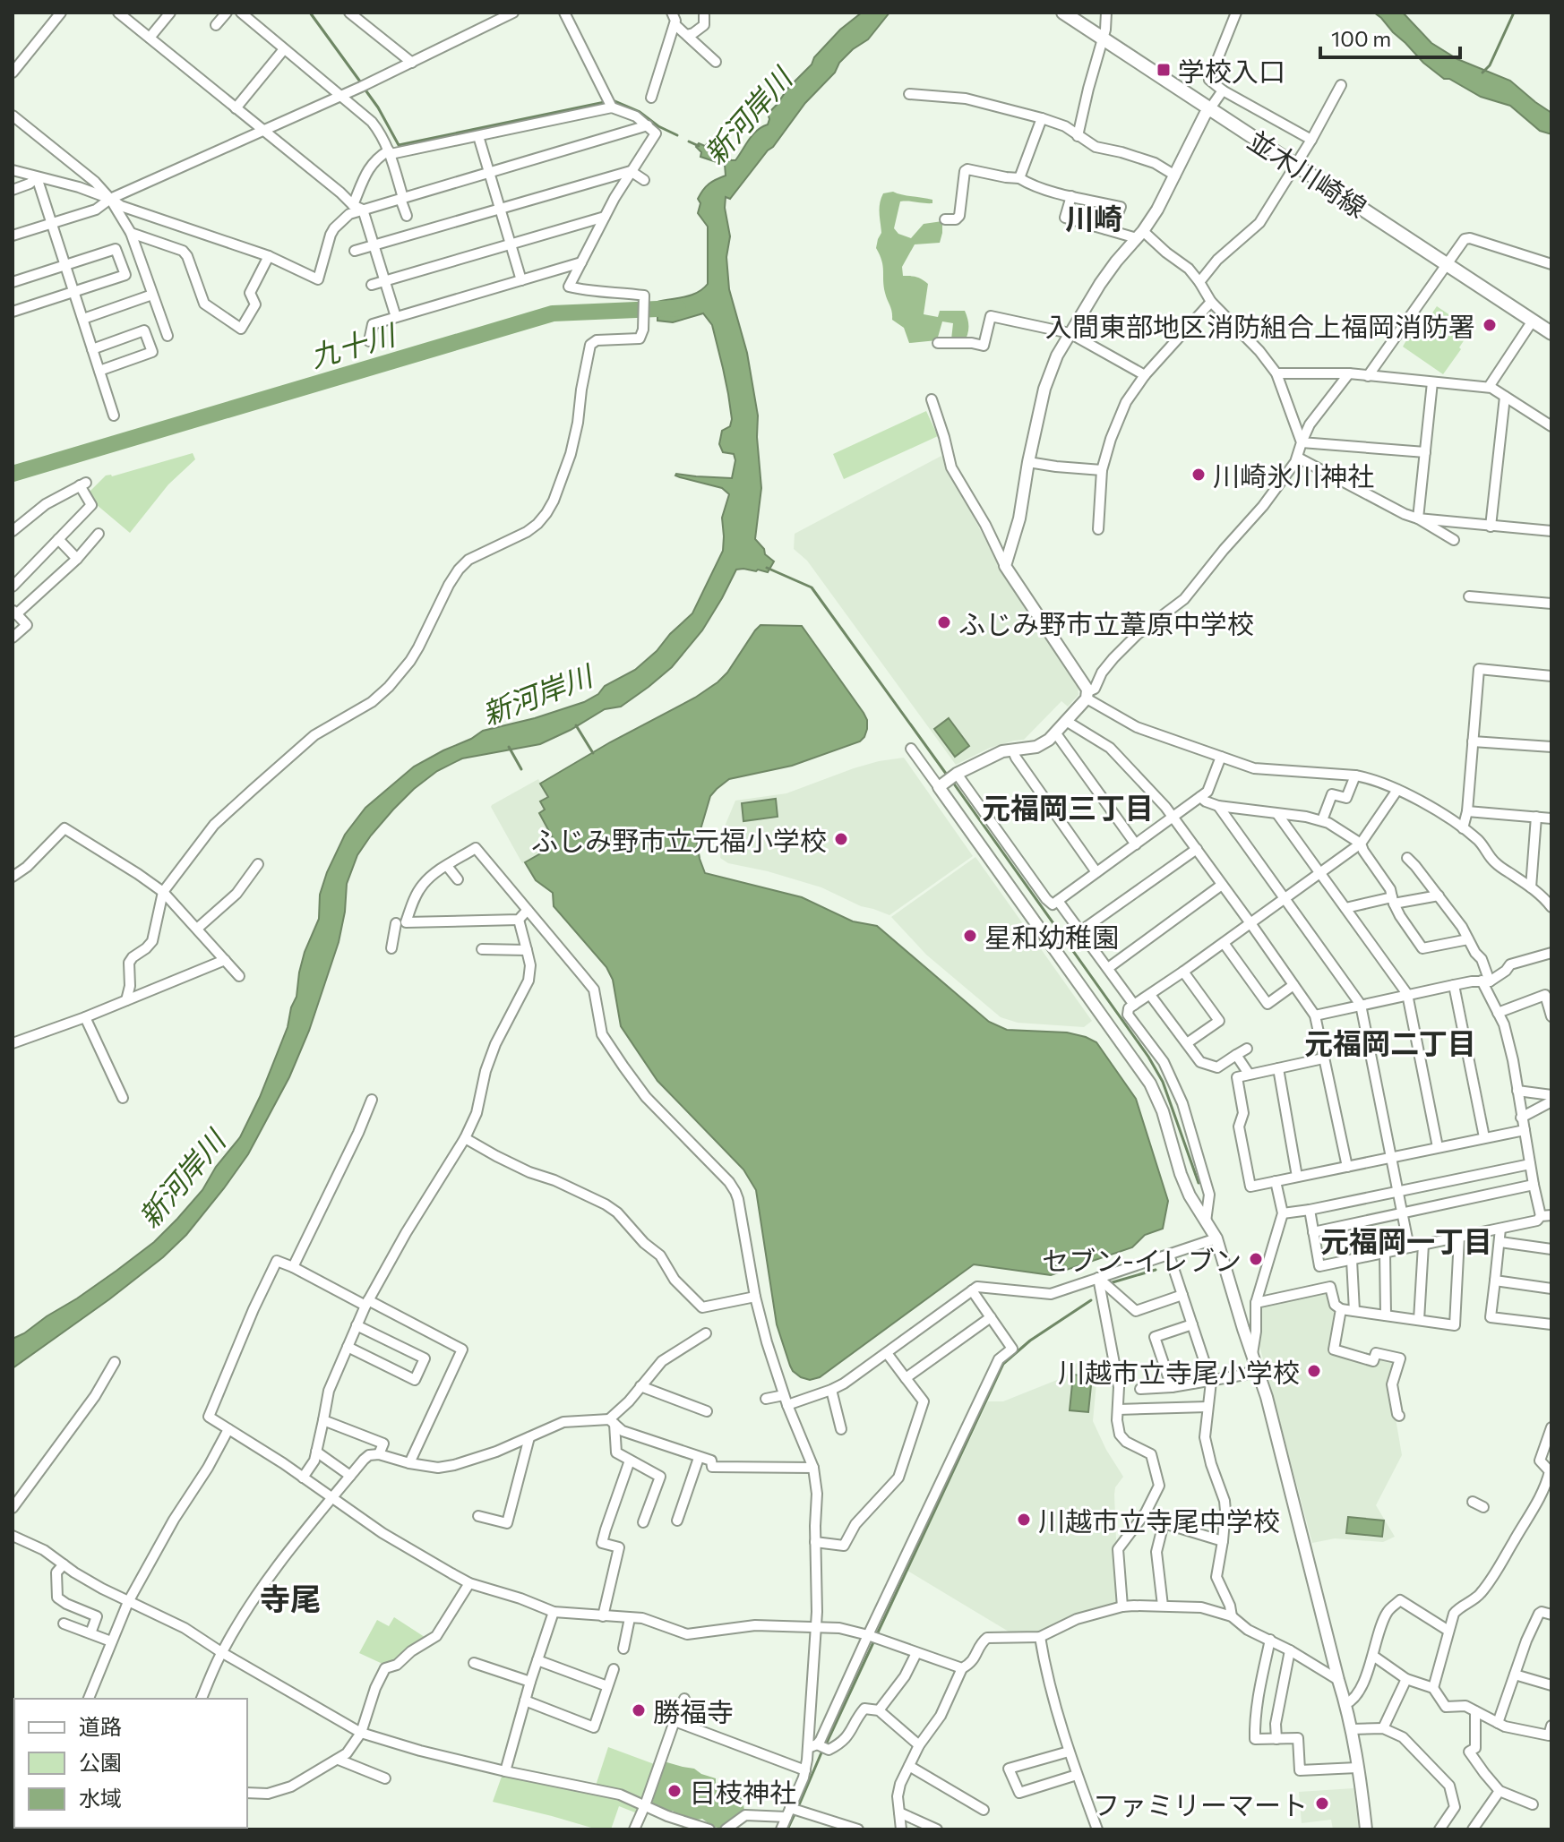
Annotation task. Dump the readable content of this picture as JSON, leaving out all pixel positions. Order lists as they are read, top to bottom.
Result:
{
  "streets": {
    "main road": ["並木川崎線"]
  },
  "districts": [
    "川崎",
    "元福岡三丁目",
    "元福岡二丁目",
    "元福岡一丁目",
    "寺尾"
  ],
  "water": ["新河岸川", "九十川"],
  "places": {
    "transit": ["学校入口"],
    "other": [
      "入間東部地区消防組合上福岡消防署",
      "川崎氷川神社",
      "ふじみ野市立葦原中学校",
      "ふじみ野市立元福小学校",
      "星和幼稚園",
      "セブン-イレブン",
      "川越市立寺尾小学校",
      "川越市立寺尾中学校",
      "勝福寺",
      "日枝神社",
      "ファミリーマート"
    ]
  },
  "legend": ["道路", "公園", "水域"],
  "scale_bar": "100 m"
}
